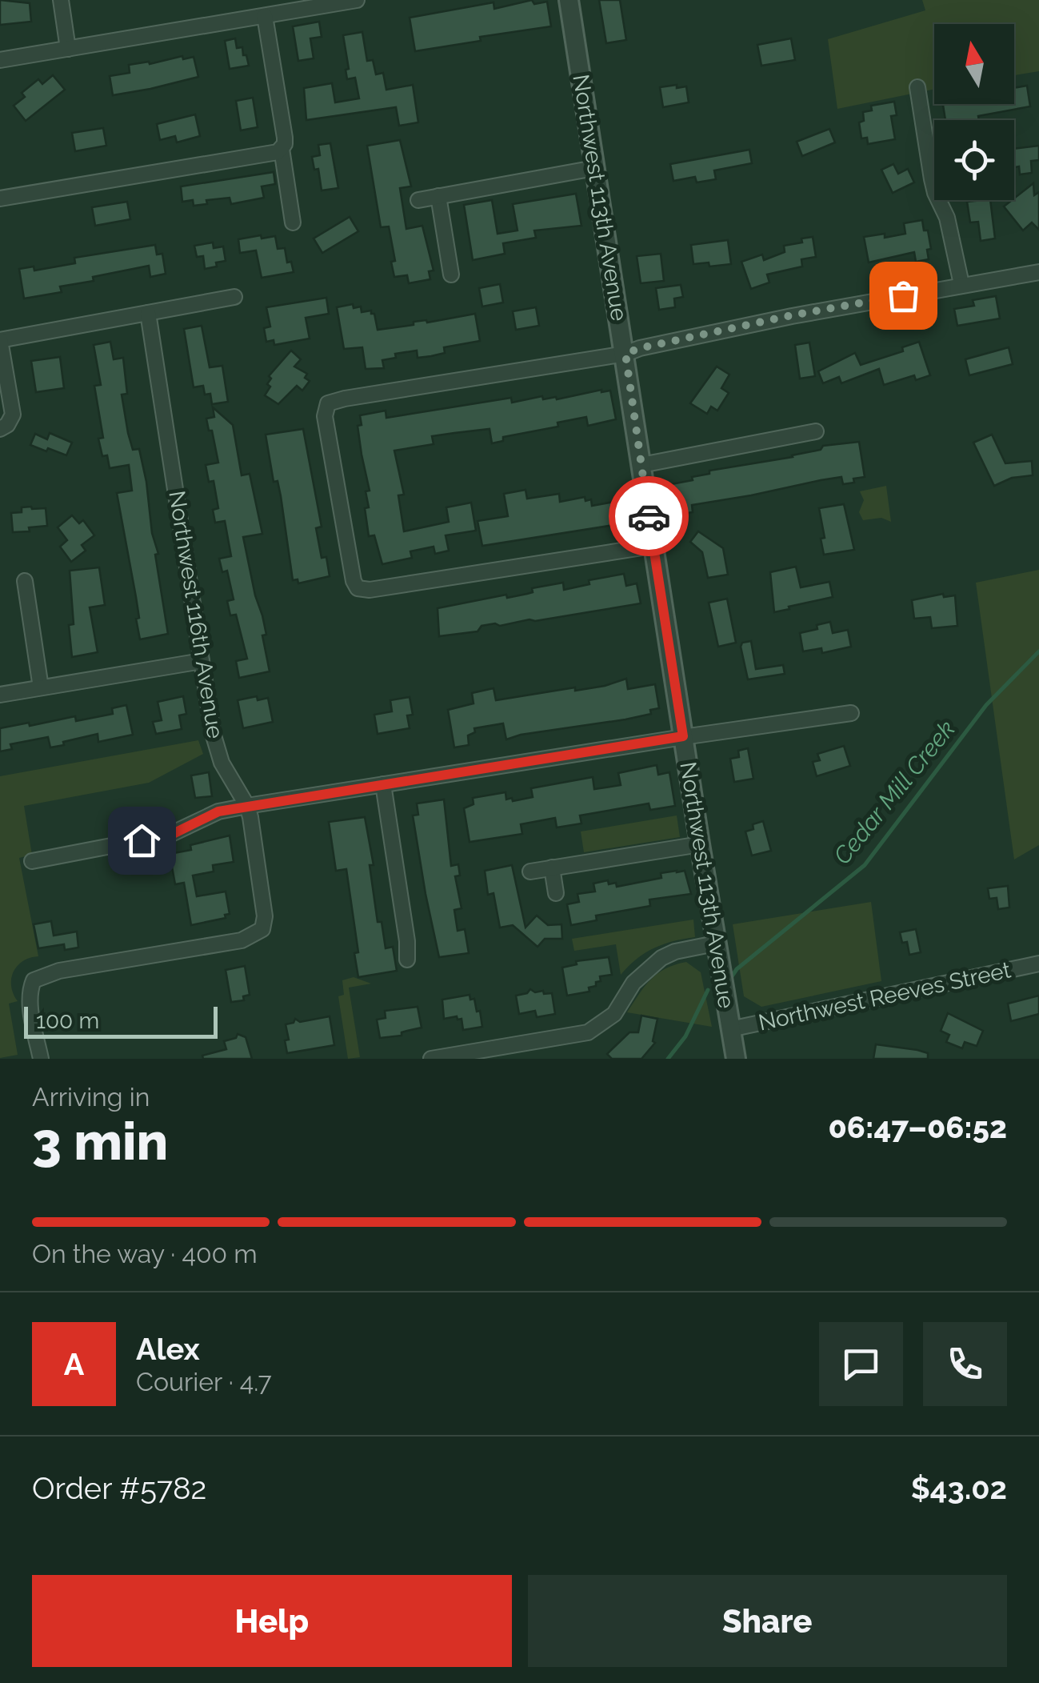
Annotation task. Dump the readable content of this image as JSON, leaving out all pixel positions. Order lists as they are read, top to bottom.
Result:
{
  "streets": {
    "street": ["Northwest 113th Avenue", "Northwest 116th Avenue", "Northwest Reeves Street"]
  },
  "crossings": [
    ["Northwest 113th Avenue", "Northwest Reeves Street"]
  ],
  "water": ["Cedar Mill Creek"],
  "scale_bar": "100 m",
  "north": "top",
  "page": {
    "scale": "100 m",
    "heading": ["3 min", "Arriving in", "06:47–06:52"],
    "panel": [
      "Alex",
      "Courier · 4.7",
      "Order #5782",
      "$43.02"
    ],
    "bar": "On the way · 400 m",
    "round": "A",
    "buttons": ["Help", "Share"]
  }
}
